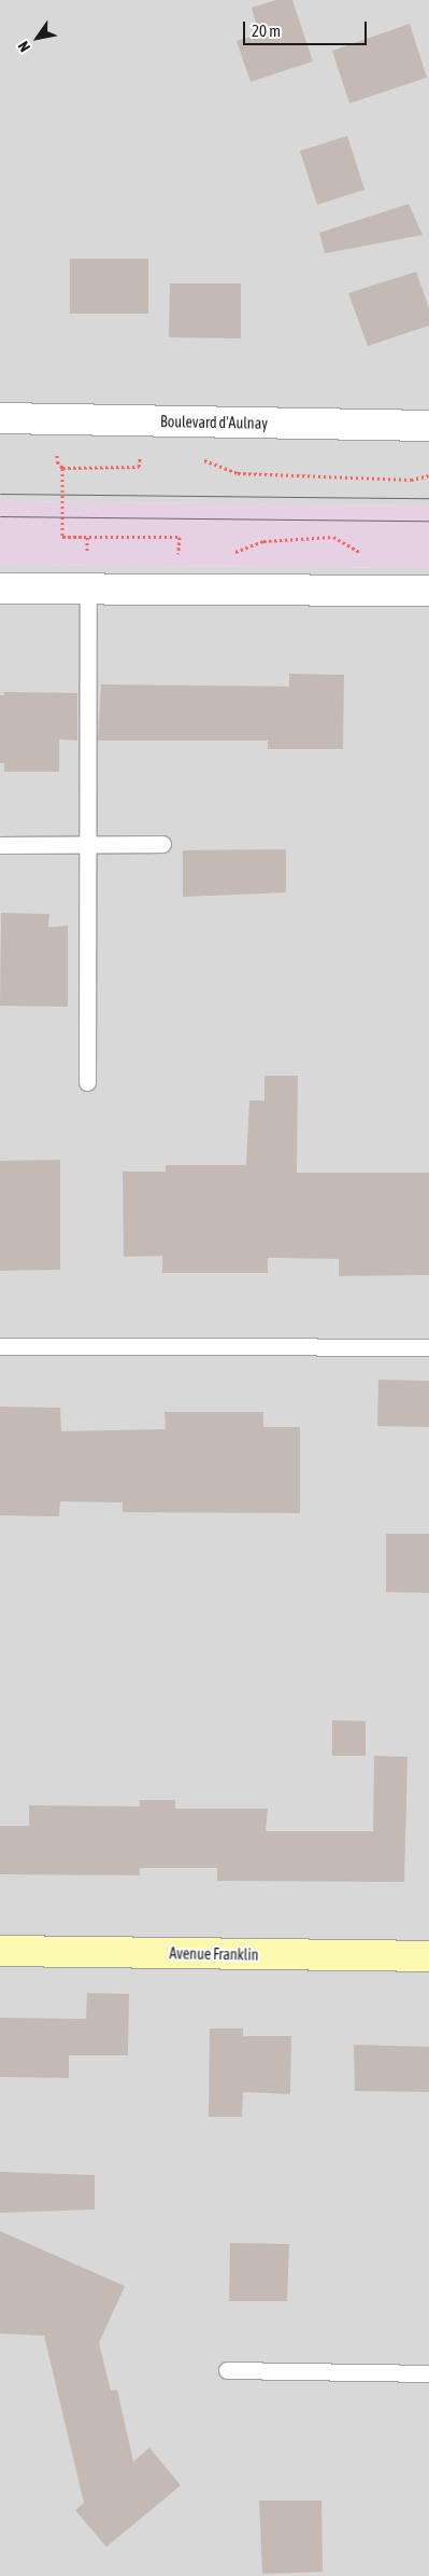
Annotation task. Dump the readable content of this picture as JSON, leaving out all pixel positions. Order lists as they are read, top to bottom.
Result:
{
  "streets": {
    "street": ["Boulevard d'Aulnay", "Avenue Franklin"]
  },
  "scale_bar": "20 m",
  "north": "bottom left"
}
